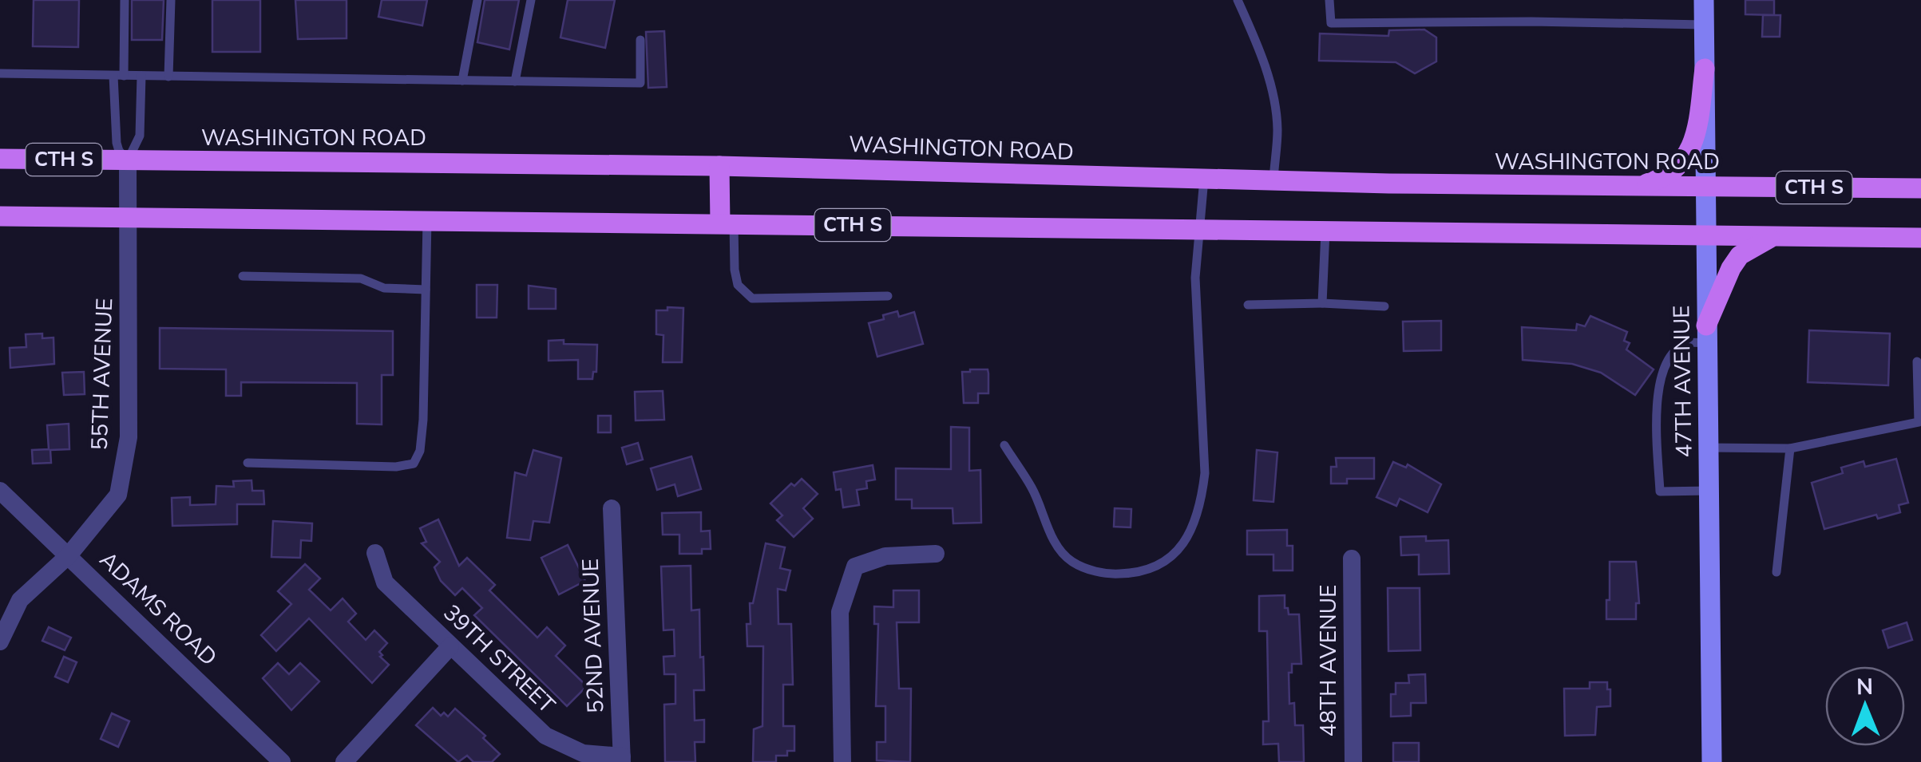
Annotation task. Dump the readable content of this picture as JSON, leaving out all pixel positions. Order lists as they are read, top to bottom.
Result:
{
  "streets": {
    "main road": ["WASHINGTON ROAD", "CTH S"],
    "street": [
      "55TH AVENUE",
      "47TH AVENUE",
      "ADAMS ROAD",
      "52ND AVENUE",
      "39TH STREET",
      "48TH AVENUE"
    ]
  },
  "crossings": [
    ["WASHINGTON ROAD", "55TH AVENUE"],
    ["WASHINGTON ROAD", "47TH AVENUE"],
    ["CTH S", "55TH AVENUE"],
    ["CTH S", "47TH AVENUE"],
    ["55TH AVENUE", "ADAMS ROAD"],
    ["52ND AVENUE", "39TH STREET"]
  ],
  "north": "top"
}
